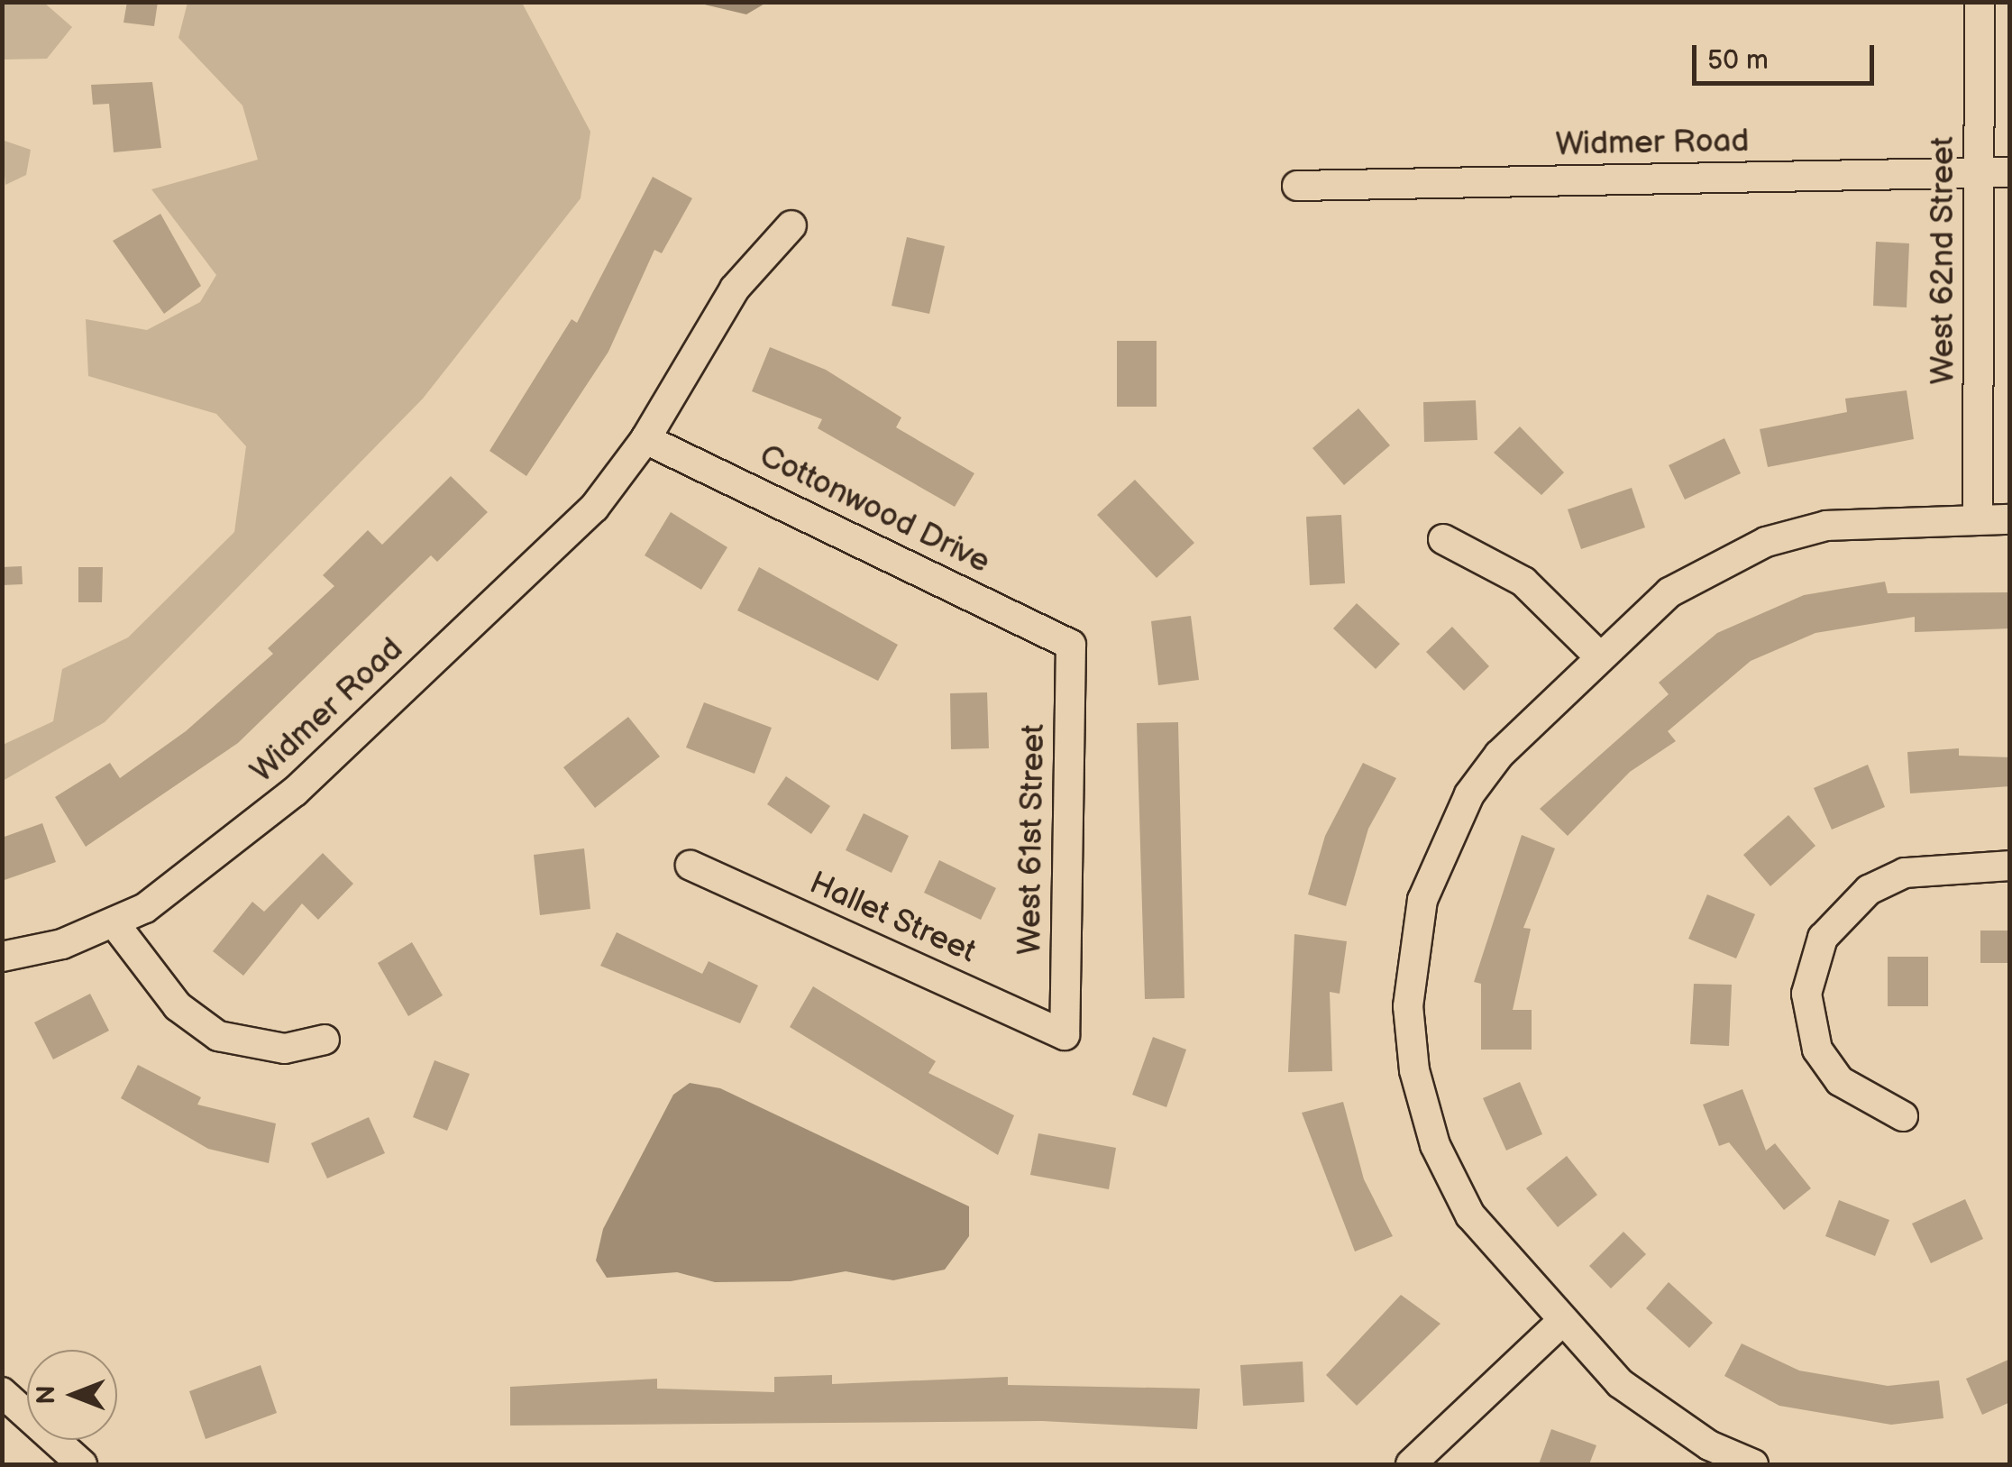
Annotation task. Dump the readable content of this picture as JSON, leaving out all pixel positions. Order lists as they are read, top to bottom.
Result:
{
  "streets": {
    "street": [
      "Widmer Road",
      "West 62nd Street",
      "Cottonwood Drive",
      "West 61st Street",
      "Hallet Street"
    ]
  },
  "crossings": [
    ["Widmer Road", "West 62nd Street"],
    ["Widmer Road", "Cottonwood Drive"],
    ["Cottonwood Drive", "West 61st Street"],
    ["West 61st Street", "Hallet Street"]
  ],
  "scale_bar": "50 m",
  "north": "left"
}
